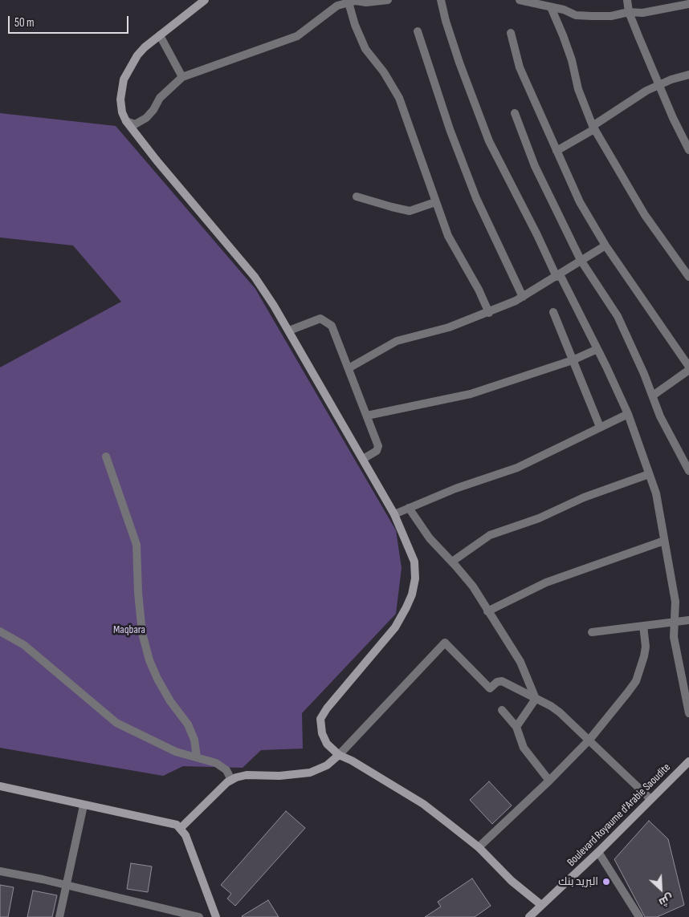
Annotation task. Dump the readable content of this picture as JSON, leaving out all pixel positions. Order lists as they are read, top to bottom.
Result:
{
  "streets": {
    "street": ["Boulevard Royaume d'Arabie Saoudite"]
  },
  "parks": ["Maqbara"],
  "places": ["البريد بنك"],
  "scale_bar": "50 m",
  "north": "bottom right"
}
